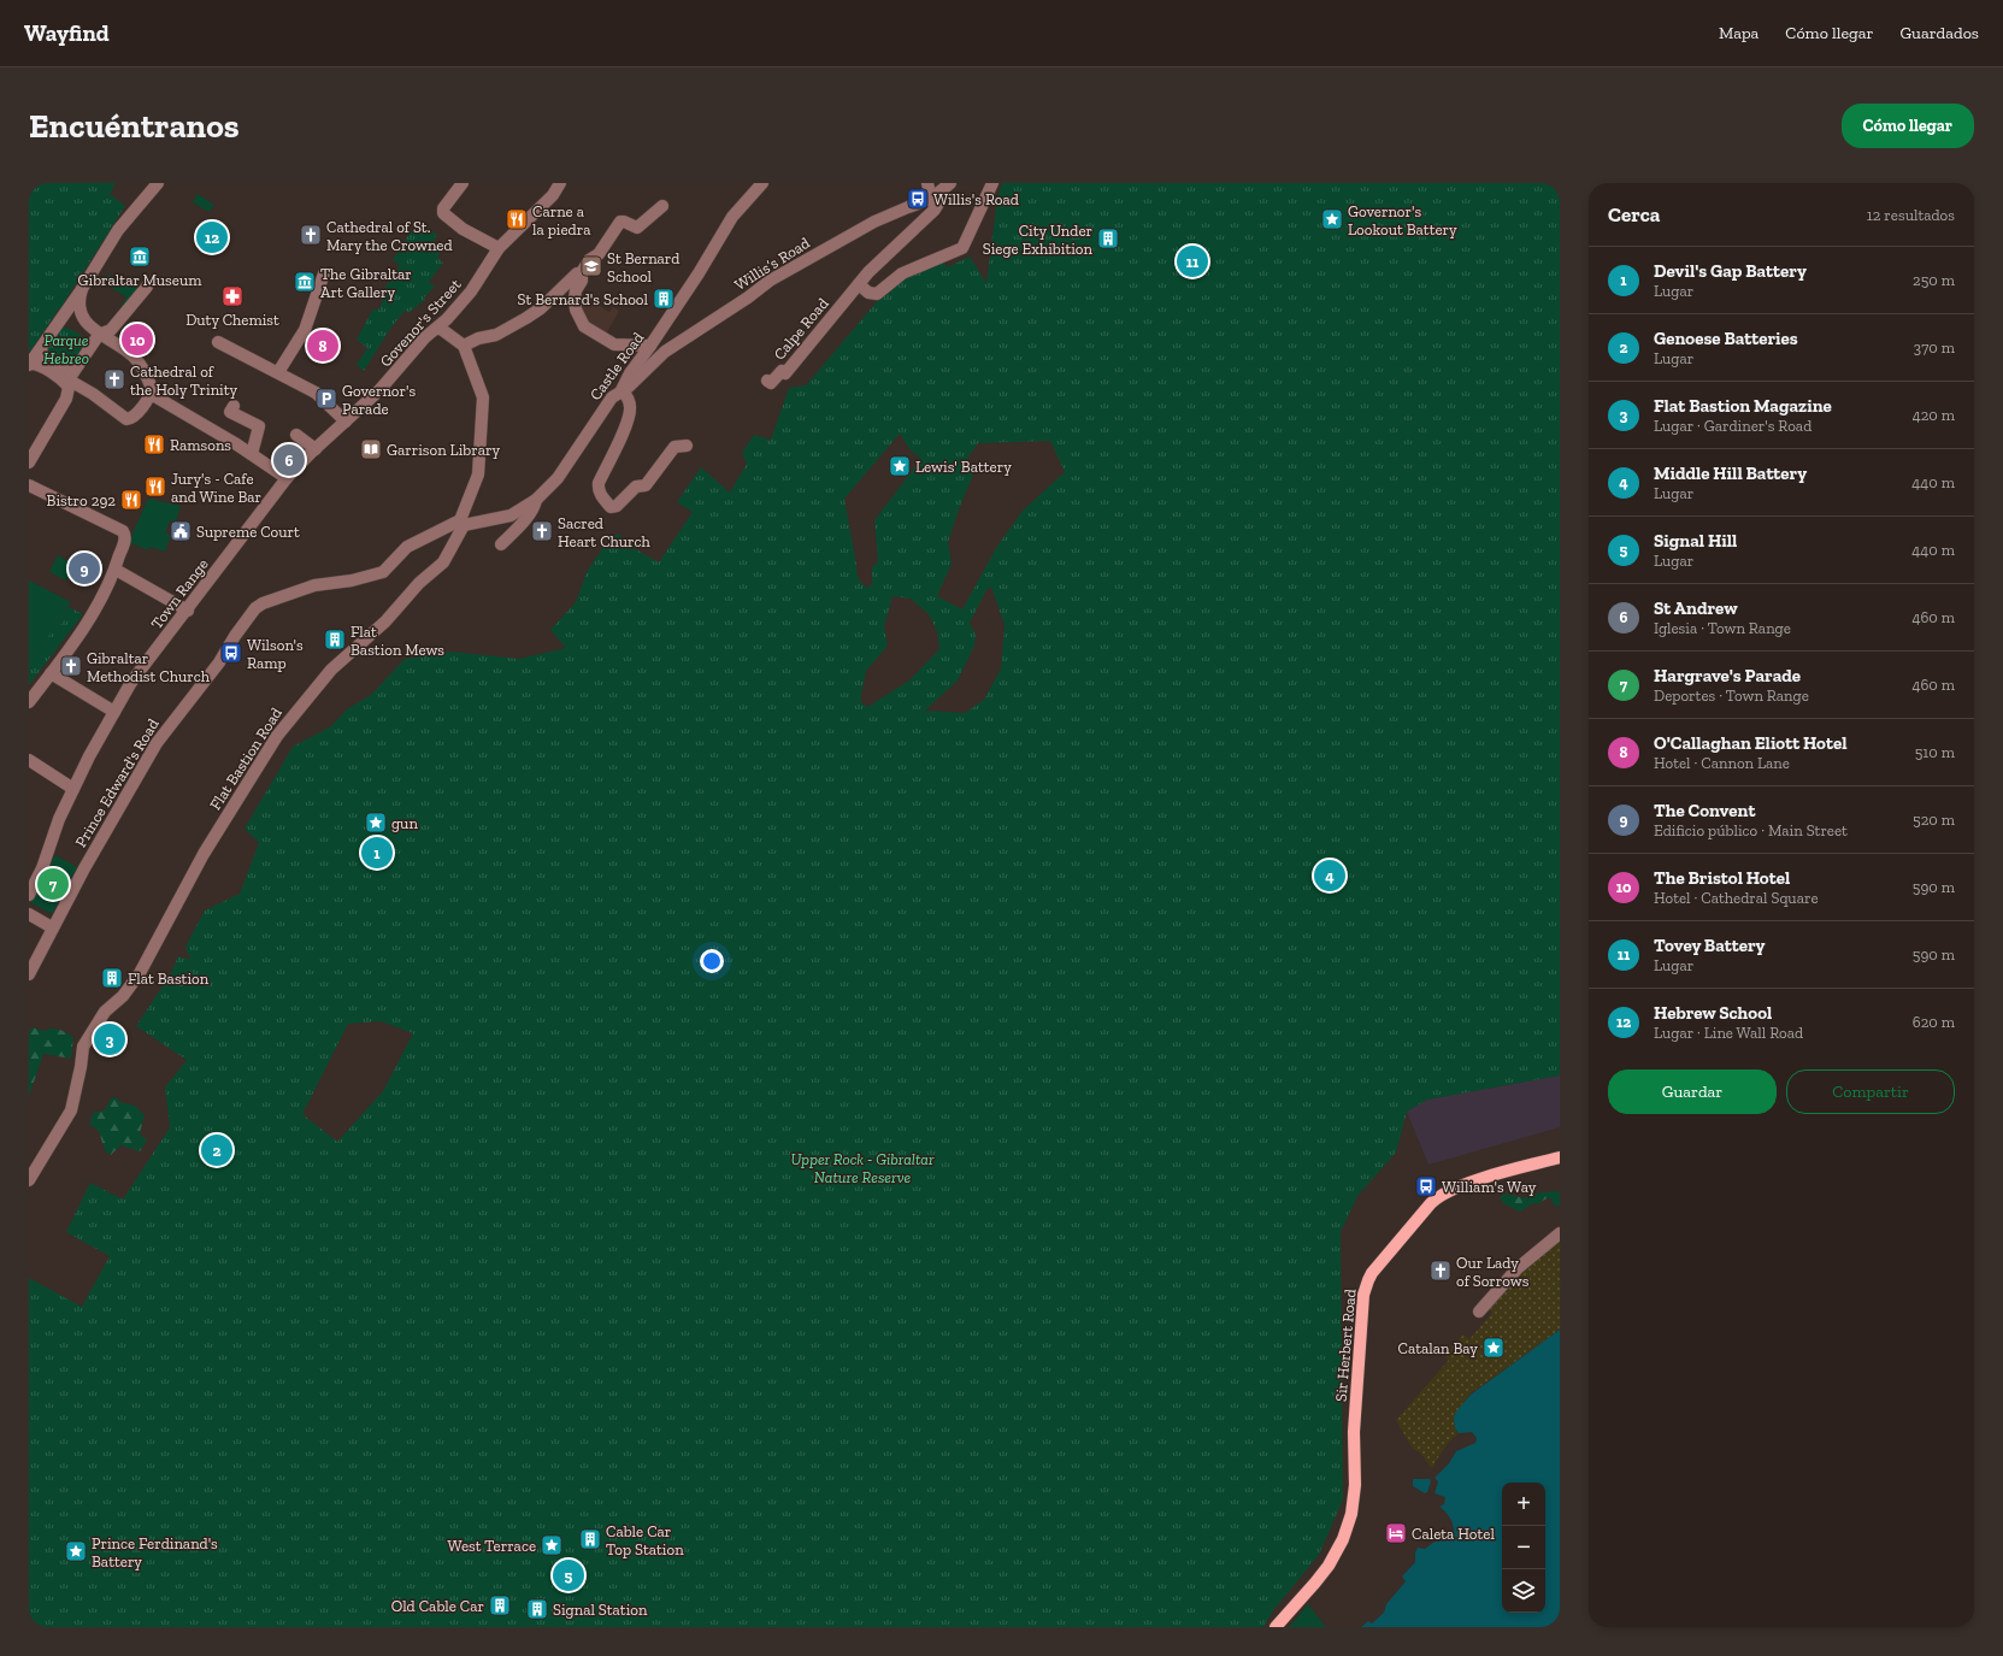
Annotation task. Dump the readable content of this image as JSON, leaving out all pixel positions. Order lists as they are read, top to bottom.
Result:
{
  "streets": {
    "main road": ["Sir Herbert Road"],
    "street": [
      "Willis’s Road",
      "Govenor's Street",
      "Calpe Road",
      "Castle Road",
      "Town Range",
      "Flat Bastion Road",
      "Prince Edward's Road"
    ]
  },
  "crossings": [
    ["Willis’s Road", "Calpe Road"],
    ["Willis’s Road", "Castle Road"],
    ["Govenor's Street", "Town Range"],
    ["Castle Road", "Flat Bastion Road"],
    ["Castle Road", "Prince Edward's Road"],
    ["Flat Bastion Road", "Prince Edward's Road"]
  ],
  "parks": ["Parque Hebreo", "Upper Rock - Gibraltar Nature Reserve"],
  "places": {
    "bus stop": ["Willis's Road", "Wilson's Ramp", "William's Way"],
    "restaurant": [
      "Carne a la piedra",
      "Ramsons",
      "Jury's - Cafe and Wine Bar",
      "Bistro 292"
    ],
    "place": [
      "Governor's Lookout Battery",
      "Lewis' Battery",
      "gun",
      "Catalan Bay",
      "West Terrace",
      "Prince Ferdinand's Battery"
    ],
    "church": [
      "Cathedral of St. Mary the Crowned",
      "Cathedral of the Holy Trinity",
      "Sacred Heart Church",
      "Gibraltar Methodist Church",
      "Our Lady of Sorrows"
    ],
    "building": [
      "City Under Siege Exhibition",
      "St Bernard's School",
      "Flat Bastion Mews",
      "Flat Bastion",
      "Cable Car Top Station",
      "Old Cable Car",
      "Signal Station"
    ],
    "museum": ["Gibraltar Museum", "The Gibraltar Art Gallery"],
    "school or university": ["St Bernard School"],
    "pharmacy": ["Duty Chemist"],
    "parking": ["Governor's Parade"],
    "library": ["Garrison Library"],
    "public building": ["Supreme Court"],
    "hotel": ["Caleta Hotel"]
  },
  "page": {
    "header": "Wayfind",
    "nav": ["Mapa", "Cómo llegar", "Guardados"],
    "buttons": [
      "Cómo llegar",
      ["Guardar", "Compartir"]
    ],
    "title": "Encuéntranos",
    "heading": ["Cerca", "12 resultados"],
    "pins": [
      "12",
      "11",
      "10",
      "8",
      "6",
      "9",
      "1",
      "4",
      "7",
      "3",
      "2",
      "5"
    ],
    "list": [
      {
        "mark": "1",
        "name": "Devil's Gap Battery",
        "note": "Lugar",
        "value": "250 m"
      },
      {
        "mark": "2",
        "name": "Genoese Batteries",
        "note": "Lugar",
        "value": "370 m"
      },
      {
        "mark": "3",
        "name": "Flat Bastion Magazine",
        "note": "Lugar · Gardiner's Road",
        "value": "420 m"
      },
      {
        "mark": "4",
        "name": "Middle Hill Battery",
        "note": "Lugar",
        "value": "440 m"
      },
      {
        "mark": "5",
        "name": "Signal Hill",
        "note": "Lugar",
        "value": "440 m"
      },
      {
        "mark": "6",
        "name": "St Andrew",
        "note": "Iglesia · Town Range",
        "value": "460 m"
      },
      {
        "mark": "7",
        "name": "Hargrave's Parade",
        "note": "Deportes · Town Range",
        "value": "460 m"
      },
      {
        "mark": "8",
        "name": "O'Callaghan Eliott Hotel",
        "note": "Hotel · Cannon Lane",
        "value": "510 m"
      },
      {
        "mark": "9",
        "name": "The Convent",
        "note": "Edificio público · Main Street",
        "value": "520 m"
      },
      {
        "mark": "10",
        "name": "The Bristol Hotel",
        "note": "Hotel · Cathedral Square",
        "value": "590 m"
      },
      {
        "mark": "11",
        "name": "Tovey Battery",
        "note": "Lugar",
        "value": "590 m"
      },
      {
        "mark": "12",
        "name": "Hebrew School",
        "note": "Lugar · Line Wall Road",
        "value": "620 m"
      }
    ],
    "map_buttons": ["+", "−"]
  }
}
